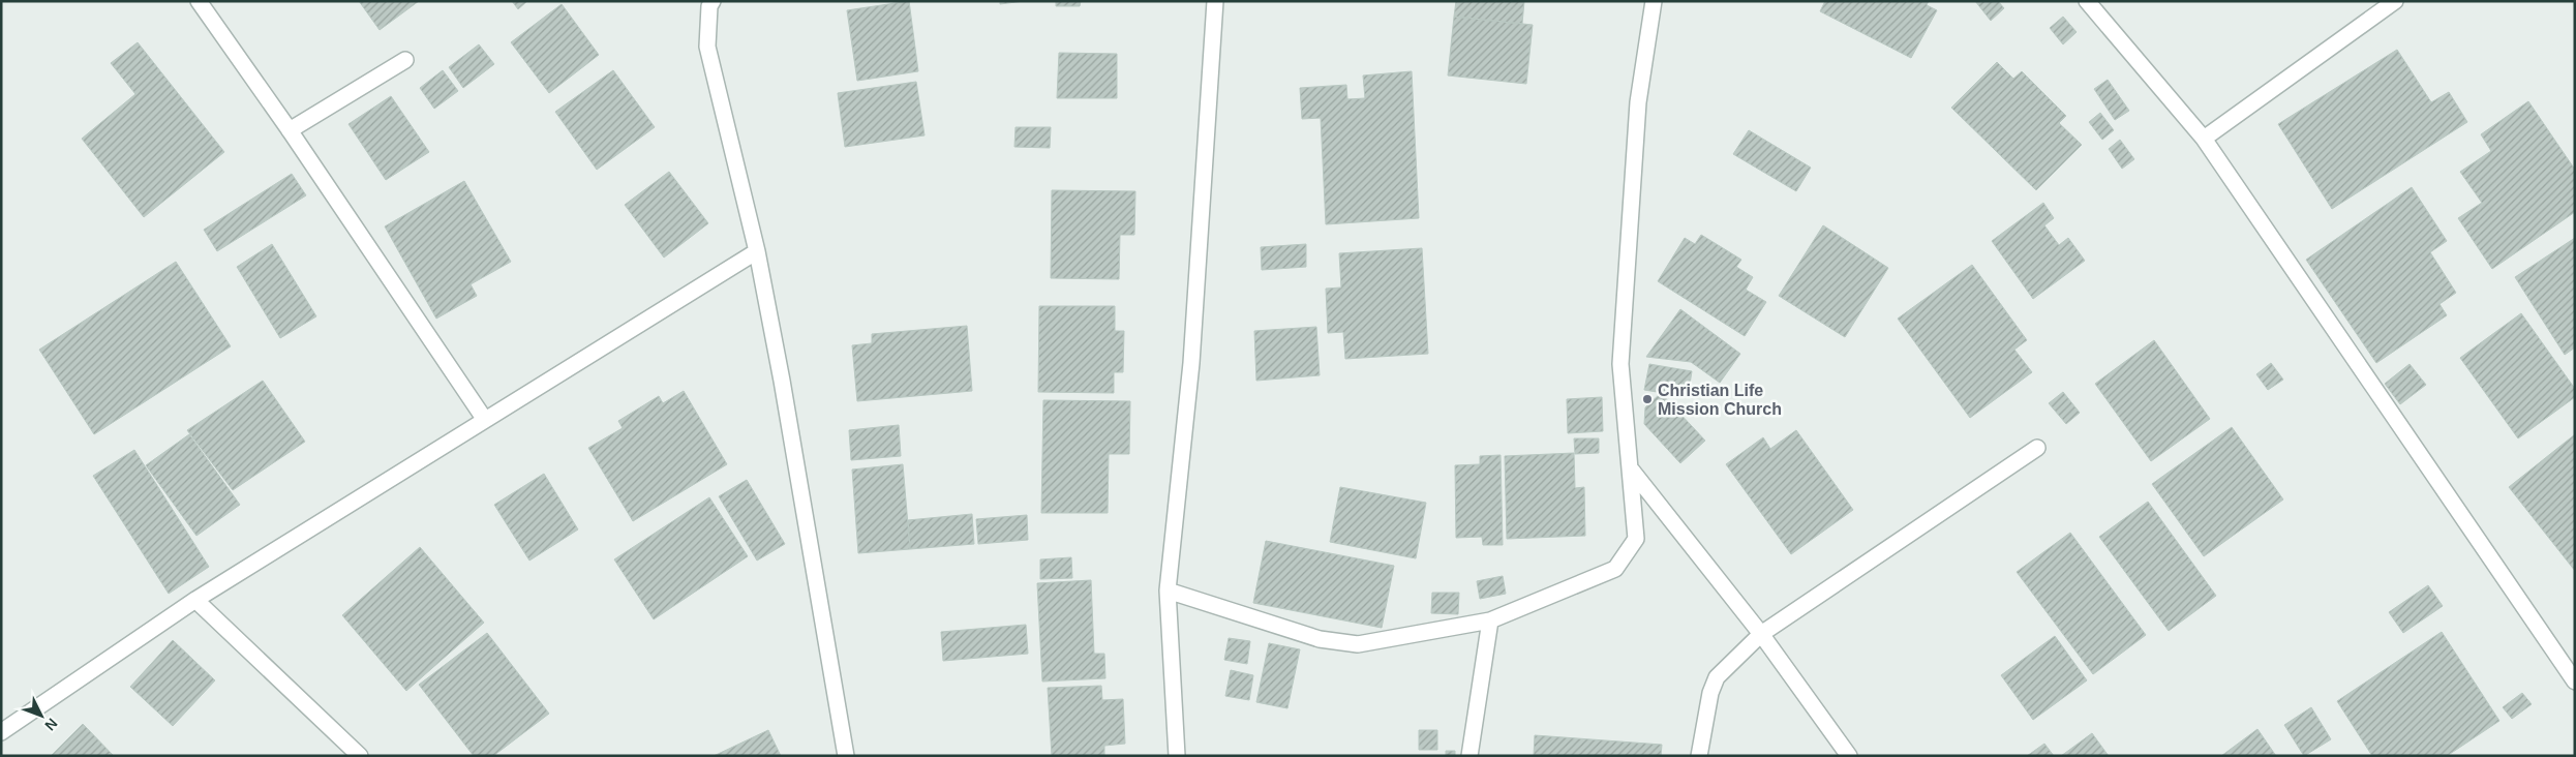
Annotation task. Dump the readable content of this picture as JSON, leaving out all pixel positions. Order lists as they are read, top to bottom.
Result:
{
  "places": ["Christian Life Mission Church"],
  "north": "bottom right"
}
